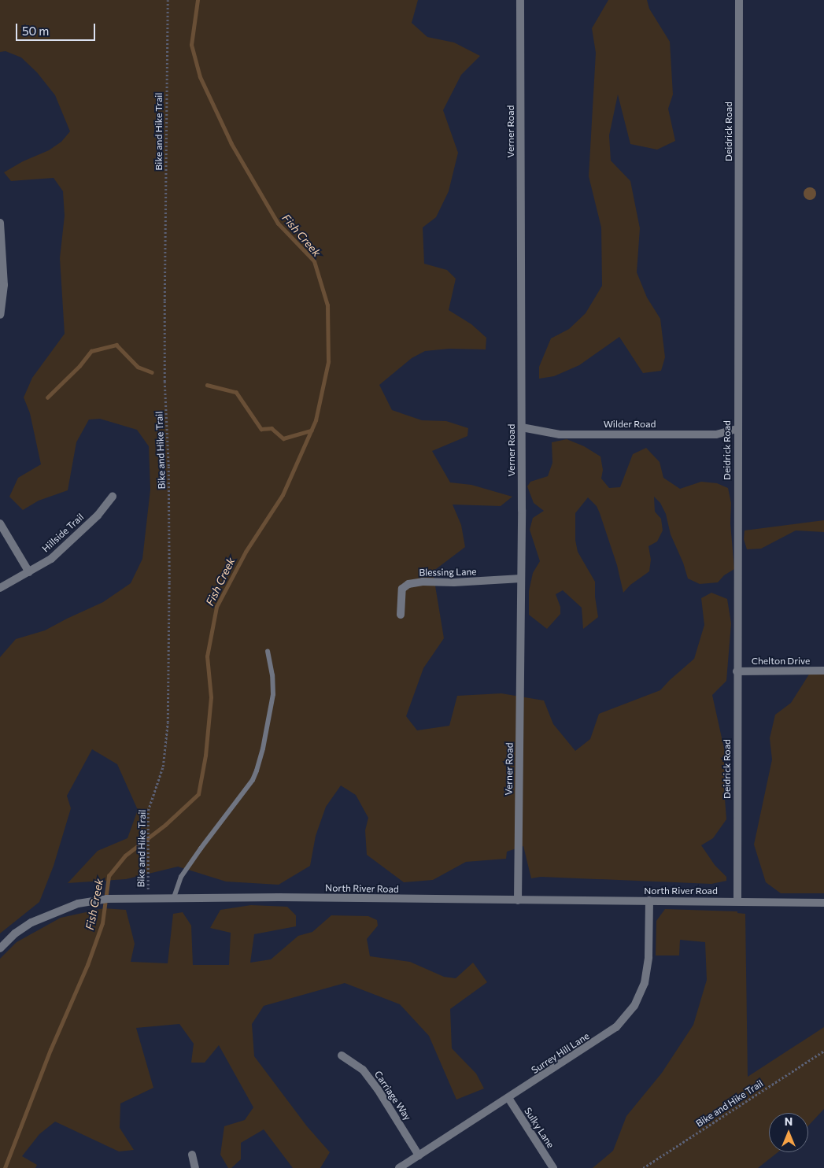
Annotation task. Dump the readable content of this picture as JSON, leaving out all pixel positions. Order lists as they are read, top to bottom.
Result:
{
  "streets": {
    "street": [
      "Verner Road",
      "Deidrick Road",
      "Wilder Road",
      "Hillside Trail",
      "Blessing Lane",
      "Chelton Drive",
      "North River Road",
      "Surrey Hill Lane",
      "Carriage Way",
      "Sulky Lane"
    ],
    "path": ["Bike and Hike Trail"]
  },
  "crossings": [
    ["Bike and Hike Trail", "North River Road"],
    ["Verner Road", "Wilder Road"],
    ["Verner Road", "Blessing Lane"],
    ["Verner Road", "North River Road"],
    ["Deidrick Road", "Wilder Road"],
    ["Deidrick Road", "Chelton Drive"],
    ["Deidrick Road", "North River Road"],
    ["North River Road", "Surrey Hill Lane"],
    ["Surrey Hill Lane", "Carriage Way"],
    ["Surrey Hill Lane", "Sulky Lane"]
  ],
  "water": ["Fish Creek"],
  "scale_bar": "50 m",
  "north": "top"
}
